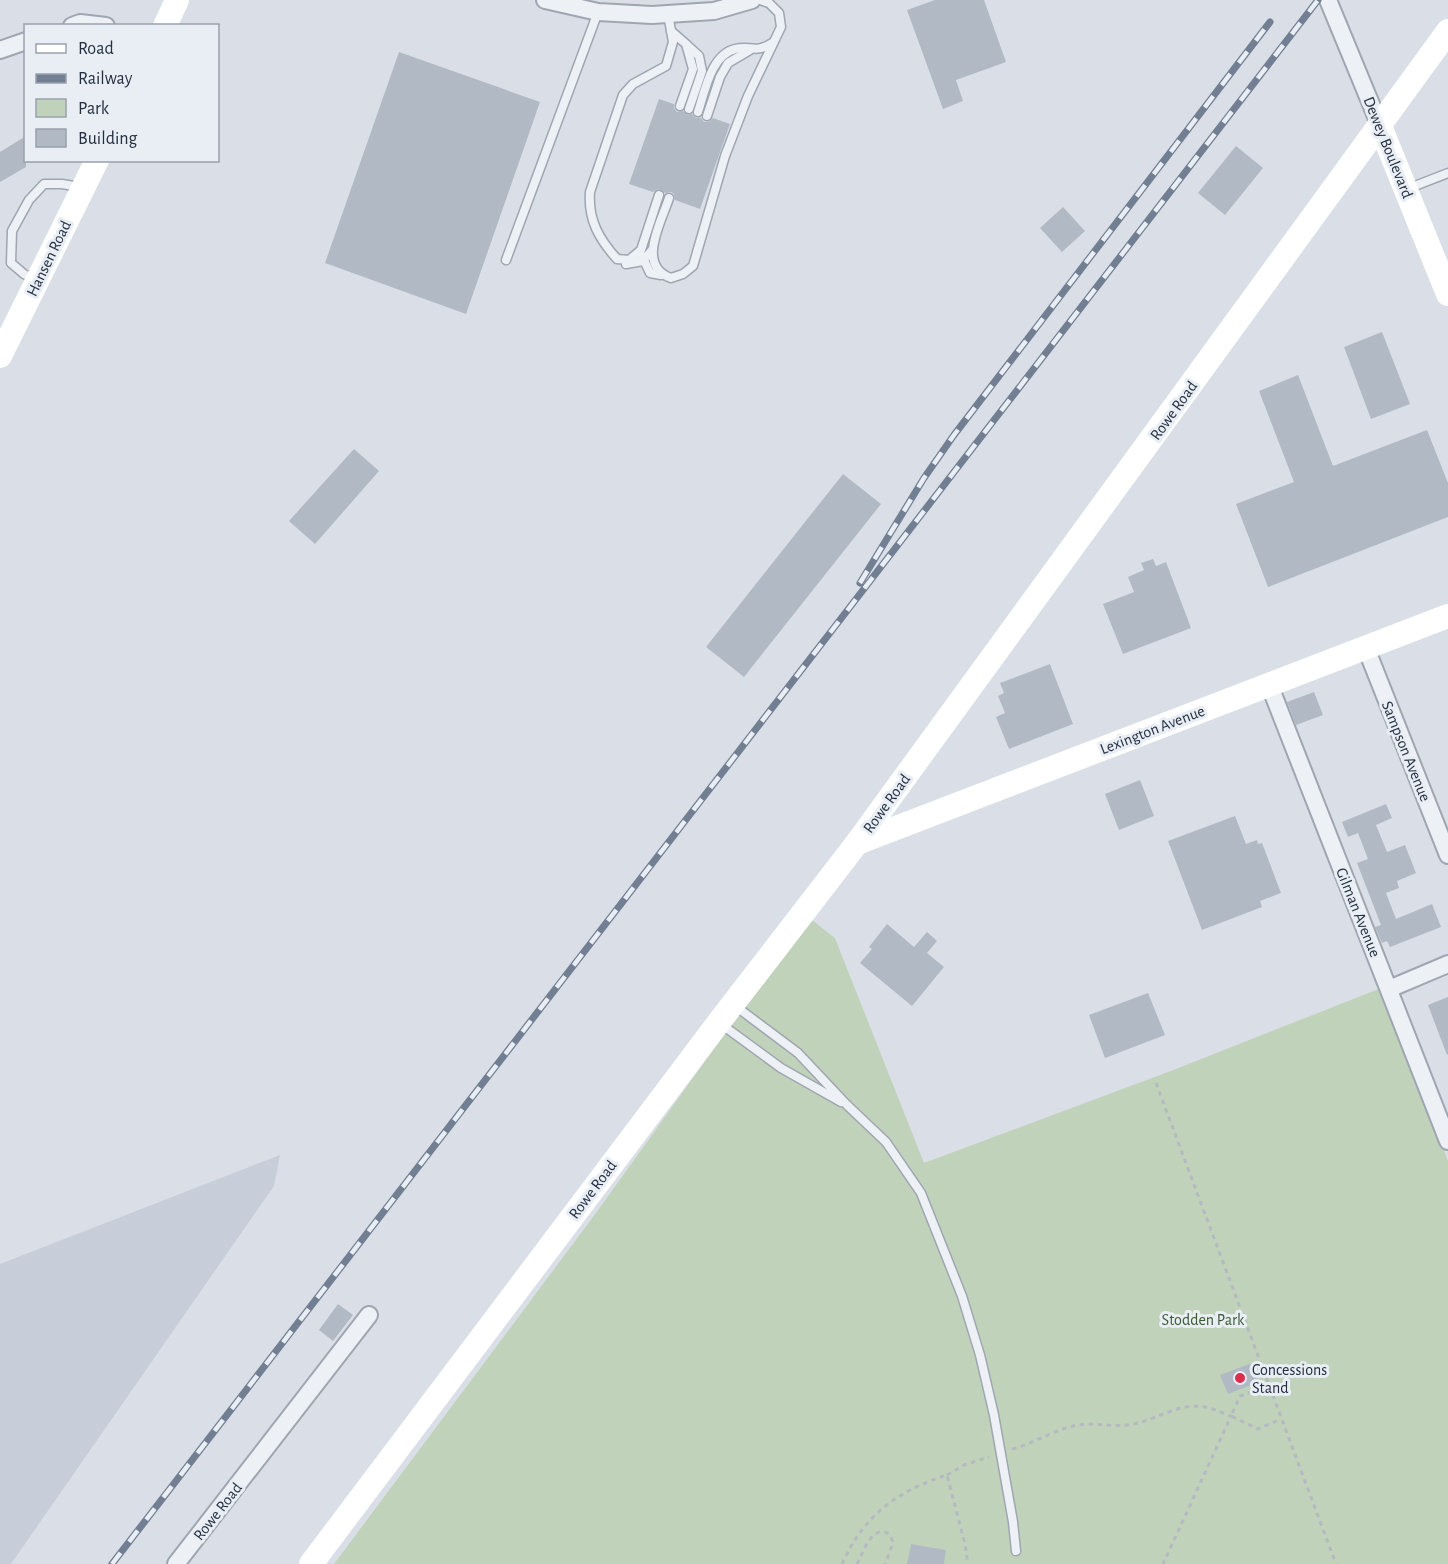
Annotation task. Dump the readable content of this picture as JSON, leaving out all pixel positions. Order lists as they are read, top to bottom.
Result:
{
  "streets": {
    "main road": [
      "Dewey Boulevard",
      "Hansen Road",
      "Rowe Road",
      "Lexington Avenue"
    ],
    "street": ["Sampson Avenue", "Gilman Avenue"]
  },
  "crossings": [
    ["Dewey Boulevard", "Rowe Road"],
    ["Rowe Road", "Lexington Avenue"],
    ["Lexington Avenue", "Sampson Avenue"],
    ["Lexington Avenue", "Gilman Avenue"]
  ],
  "parks": ["Stodden Park"],
  "places": ["Concessions Stand"],
  "legend": [
    "Road",
    "Railway",
    "Park",
    "Building"
  ]
}
